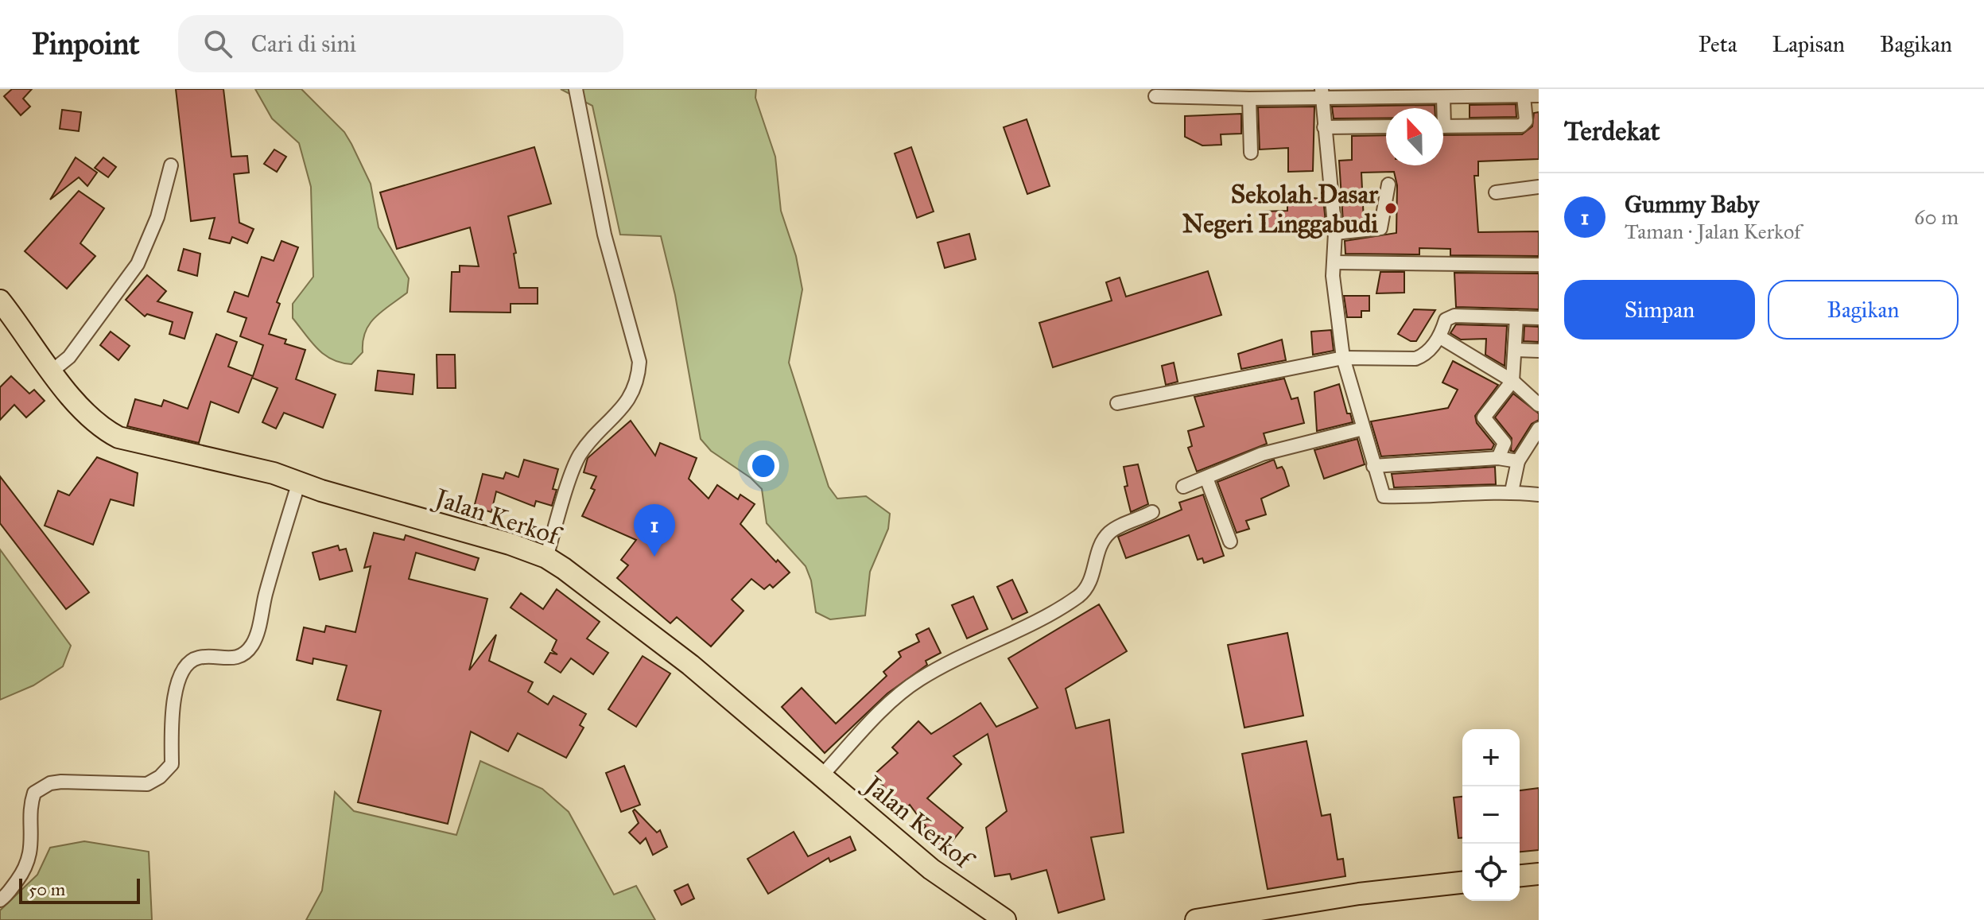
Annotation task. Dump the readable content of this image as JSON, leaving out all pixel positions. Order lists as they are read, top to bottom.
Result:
{
  "streets": {
    "main road": ["Jalan Kerkof"]
  },
  "places": ["Sekolah Dasar Negeri Linggabudi"],
  "scale_bar": "50 m",
  "north": "top",
  "page": {
    "header": "Pinpoint",
    "search": "Cari di sini",
    "nav": ["Peta", "Lapisan", "Bagikan"],
    "heading": "Terdekat",
    "list": [
      {
        "mark": "1",
        "name": "Gummy Baby",
        "note": "Taman · Jalan Kerkof",
        "value": "60 m"
      }
    ],
    "buttons": ["Simpan", "Bagikan"],
    "pins": "1",
    "map_buttons": ["+", "−"],
    "scale": "50 m"
  }
}
